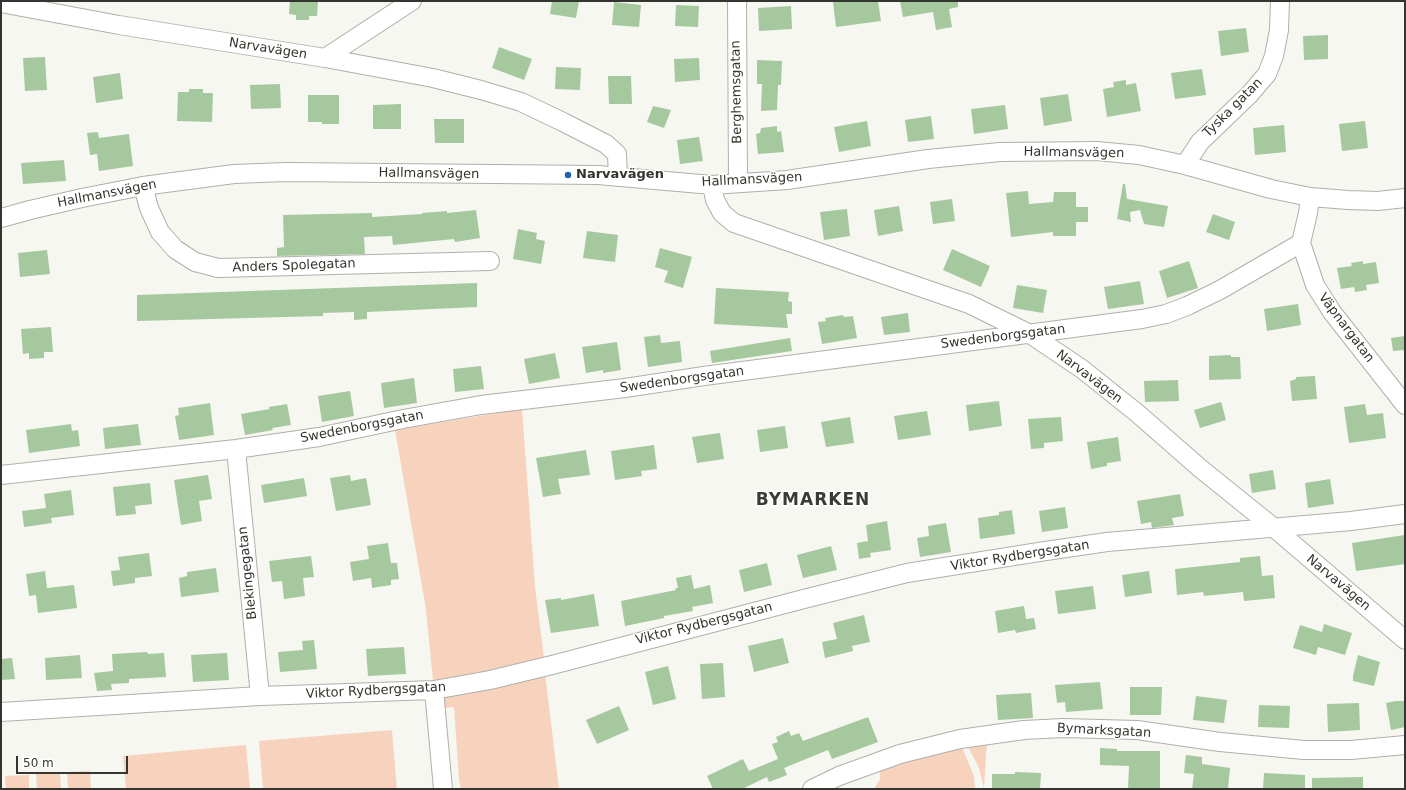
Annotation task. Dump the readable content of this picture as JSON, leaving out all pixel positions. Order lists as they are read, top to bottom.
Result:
{
  "streets": {
    "street": [
      "Narvavägen",
      "Berghemsgatan",
      "Tyska gatan",
      "Hallmansvägen",
      "Anders Spolegatan",
      "Väpnargatan",
      "Swedenborgsgatan",
      "Viktor Rydbergsgatan",
      "Blekingegatan",
      "Bymarksgatan"
    ]
  },
  "crossings": [
    ["Narvavägen", "Hallmansvägen"],
    ["Narvavägen", "Swedenborgsgatan"],
    ["Narvavägen", "Viktor Rydbergsgatan"],
    ["Berghemsgatan", "Hallmansvägen"],
    ["Tyska gatan", "Hallmansvägen"],
    ["Hallmansvägen", "Anders Spolegatan"],
    ["Väpnargatan", "Swedenborgsgatan"],
    ["Swedenborgsgatan", "Blekingegatan"],
    ["Viktor Rydbergsgatan", "Blekingegatan"]
  ],
  "districts": ["BYMARKEN"],
  "places": ["Narvavägen"],
  "scale_bar": "50 m"
}
